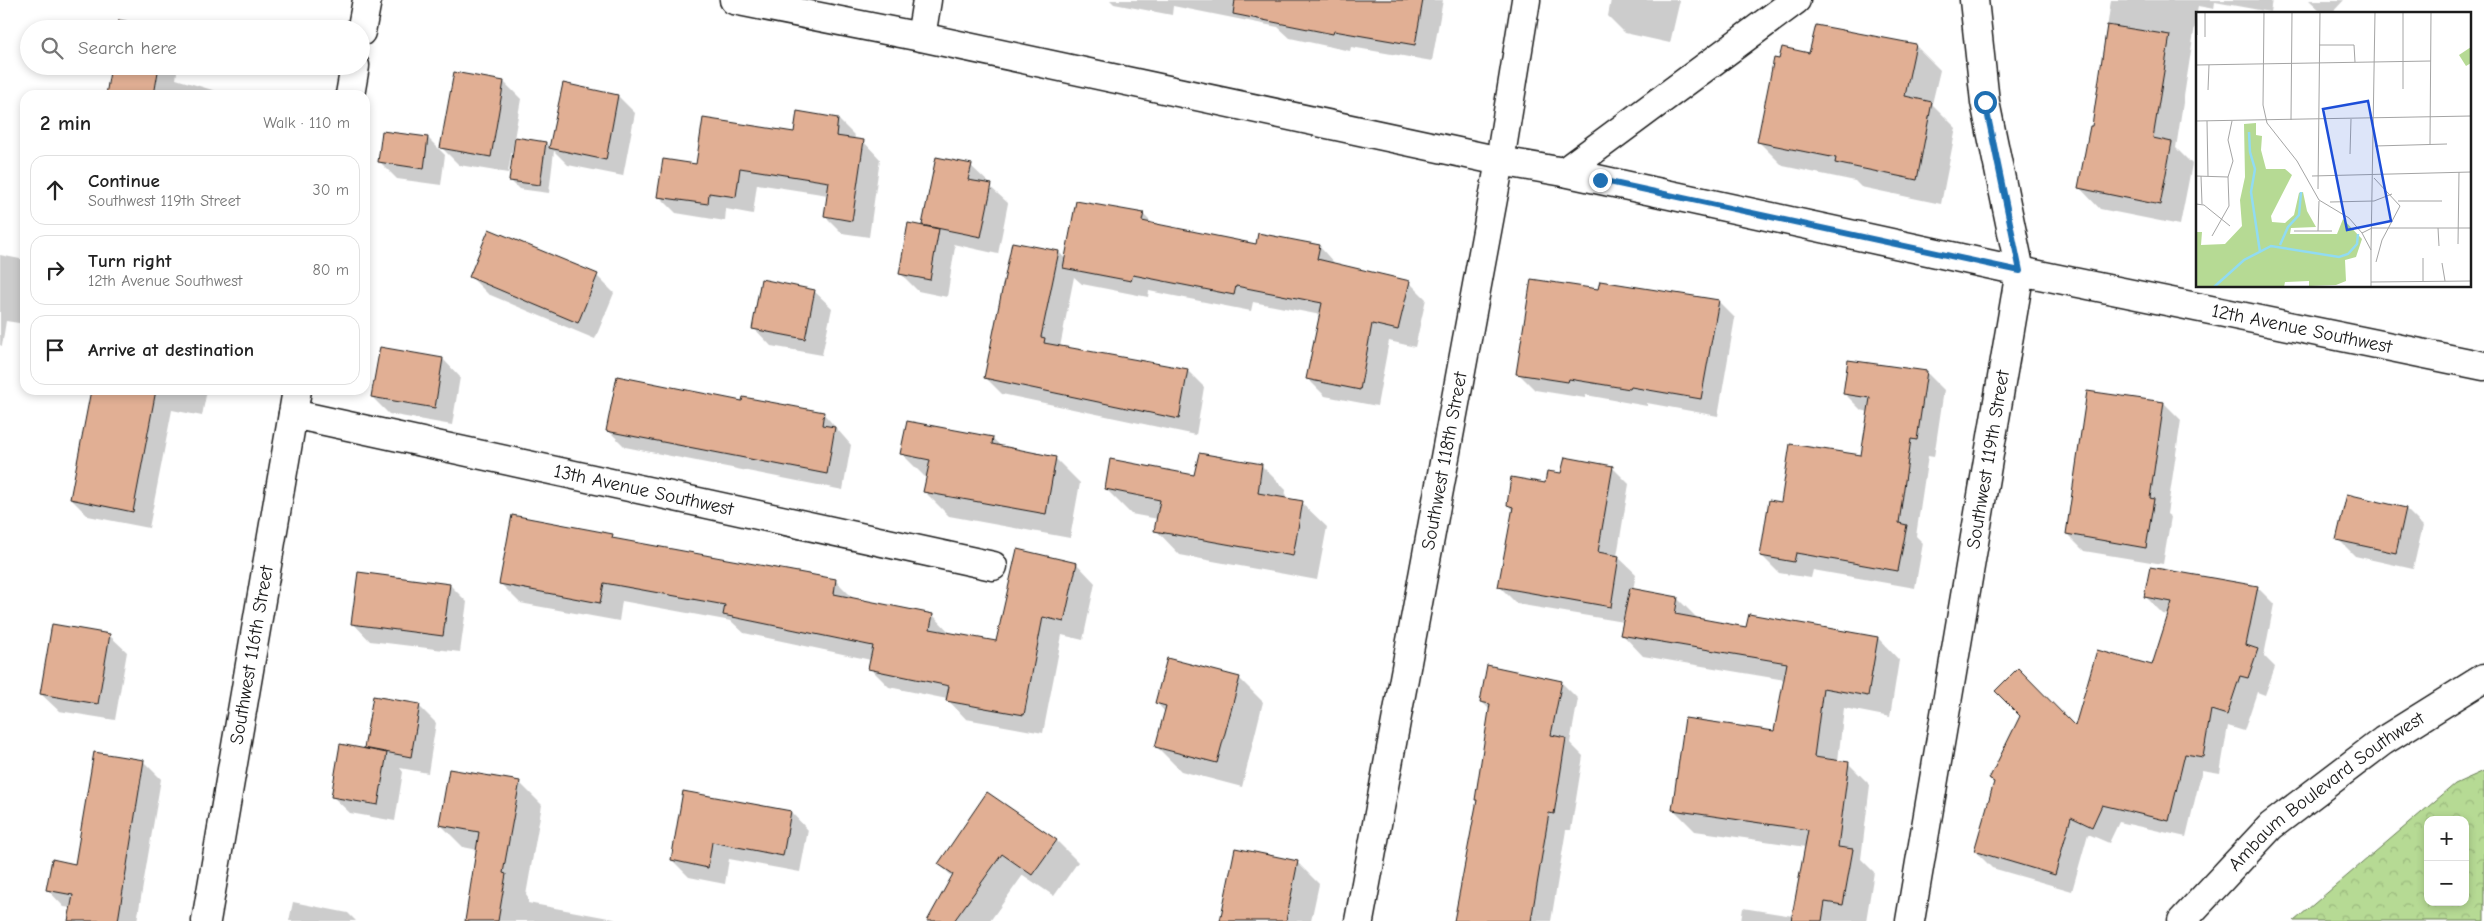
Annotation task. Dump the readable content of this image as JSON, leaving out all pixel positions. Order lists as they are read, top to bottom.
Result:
{
  "streets": {
    "street": [
      "12th Avenue Southwest",
      "Southwest 119th Street",
      "Southwest 118th Street",
      "13th Avenue Southwest",
      "Southwest 116th Street",
      "Ambaum Boulevard Southwest"
    ]
  },
  "crossings": [
    ["12th Avenue Southwest", "Southwest 119th Street"],
    ["12th Avenue Southwest", "Southwest 118th Street"],
    ["13th Avenue Southwest", "Southwest 116th Street"]
  ],
  "page": {
    "search": "Search here",
    "heading": ["2 min", "Walk · 110 m"],
    "list": [
      ["Continue", "Southwest 119th Street", "30 m"],
      ["Turn right", "12th Avenue Southwest", "80 m"],
      "Arrive at destination"
    ],
    "map_buttons": ["+", "−"]
  }
}
